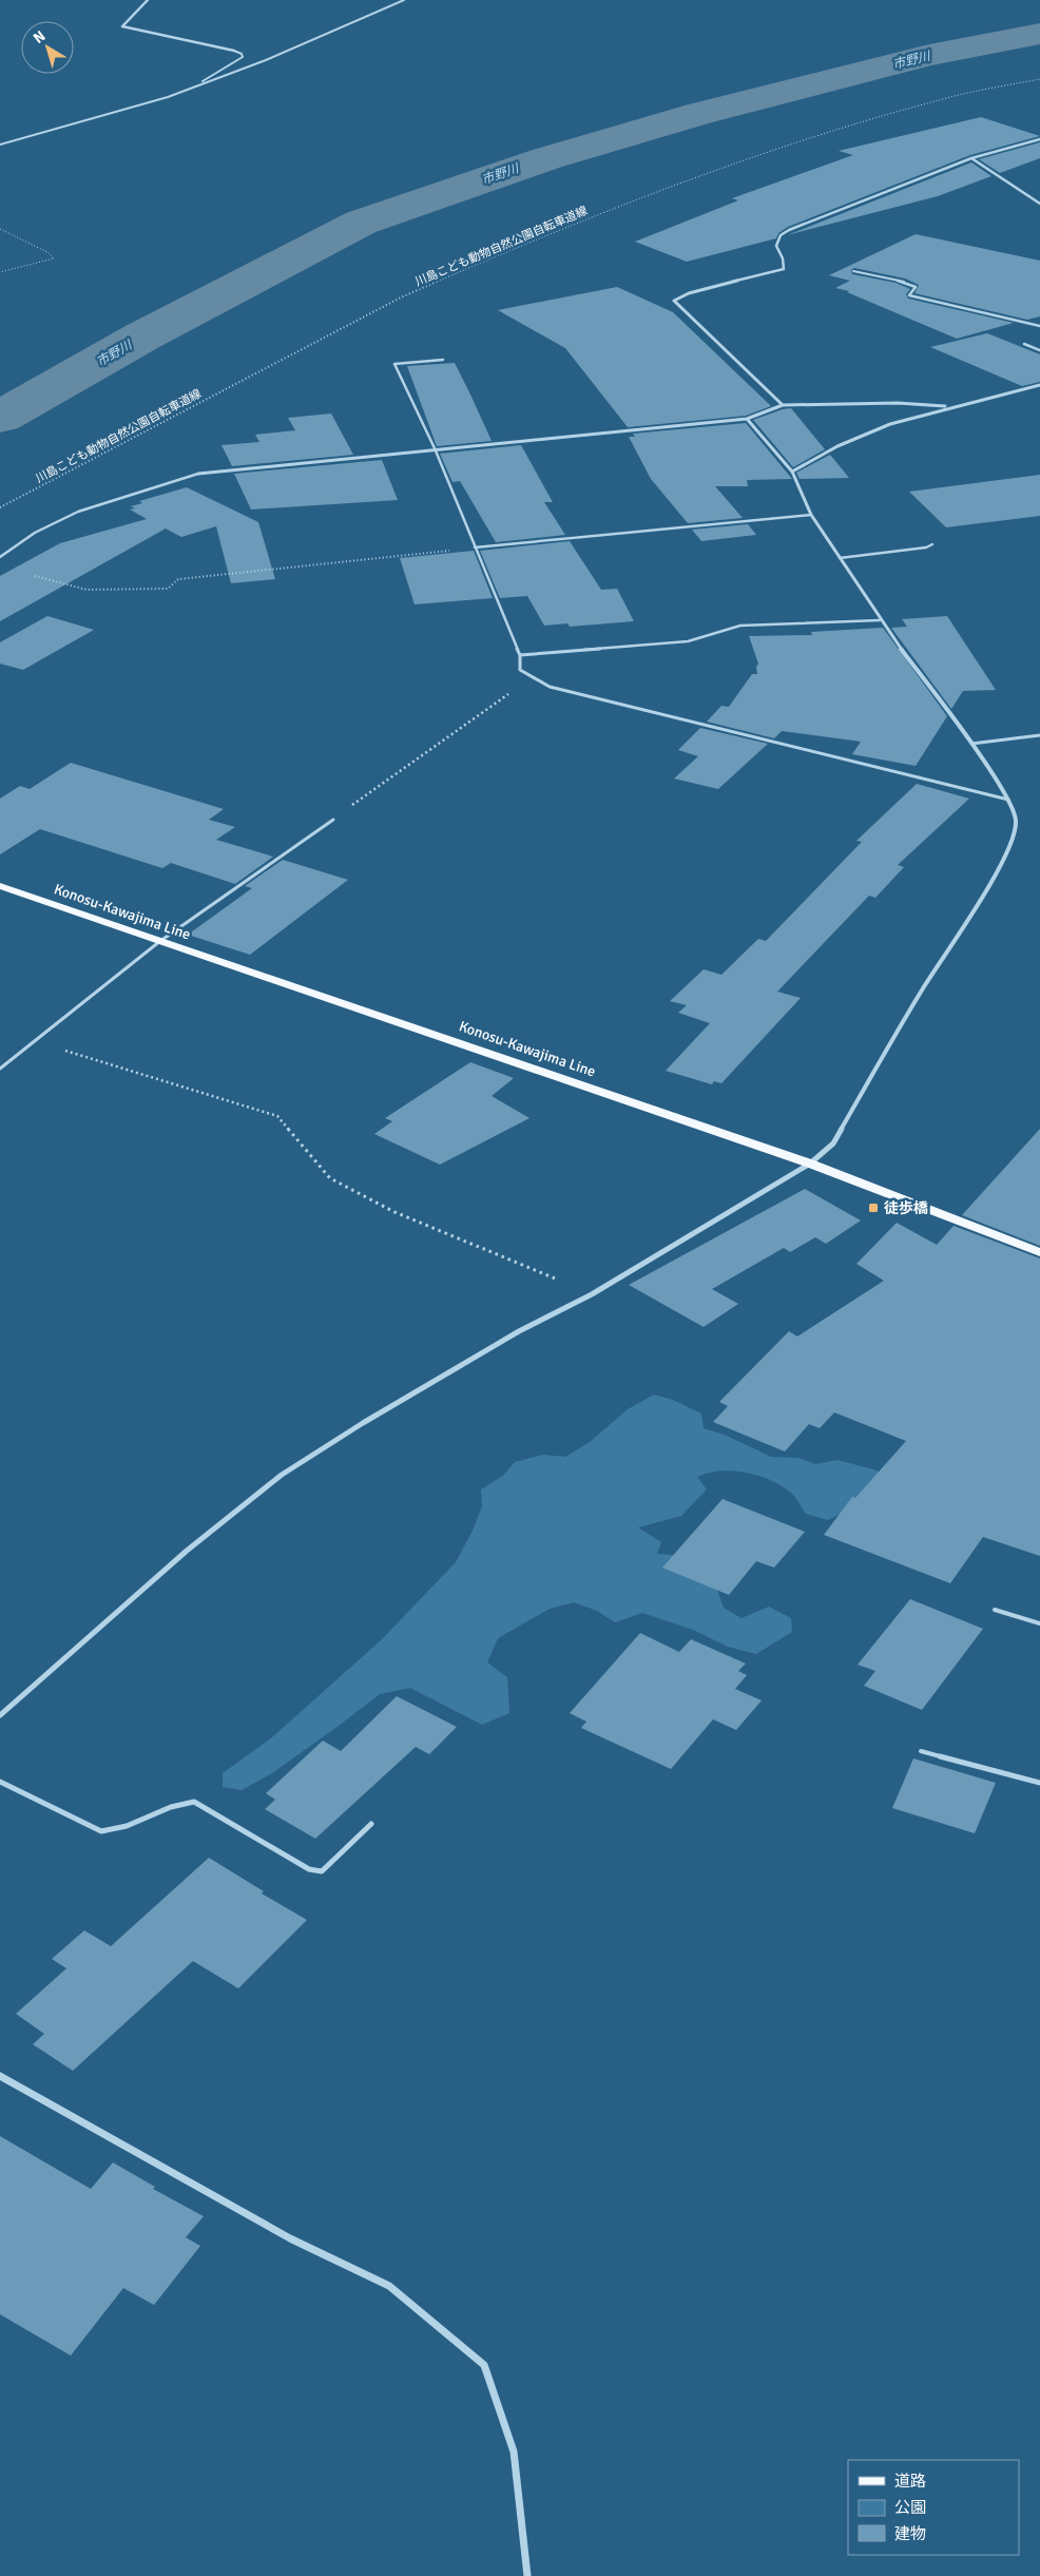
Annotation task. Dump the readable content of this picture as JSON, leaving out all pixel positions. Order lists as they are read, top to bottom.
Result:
{
  "streets": {
    "main road": ["Konosu-Kawajima Line"],
    "path": ["川島こども動物自然公園自転車道線"]
  },
  "water": ["市野川"],
  "places": {
    "transit": ["徒歩橋"]
  },
  "legend": ["道路", "公園", "建物"],
  "north": "top left"
}
